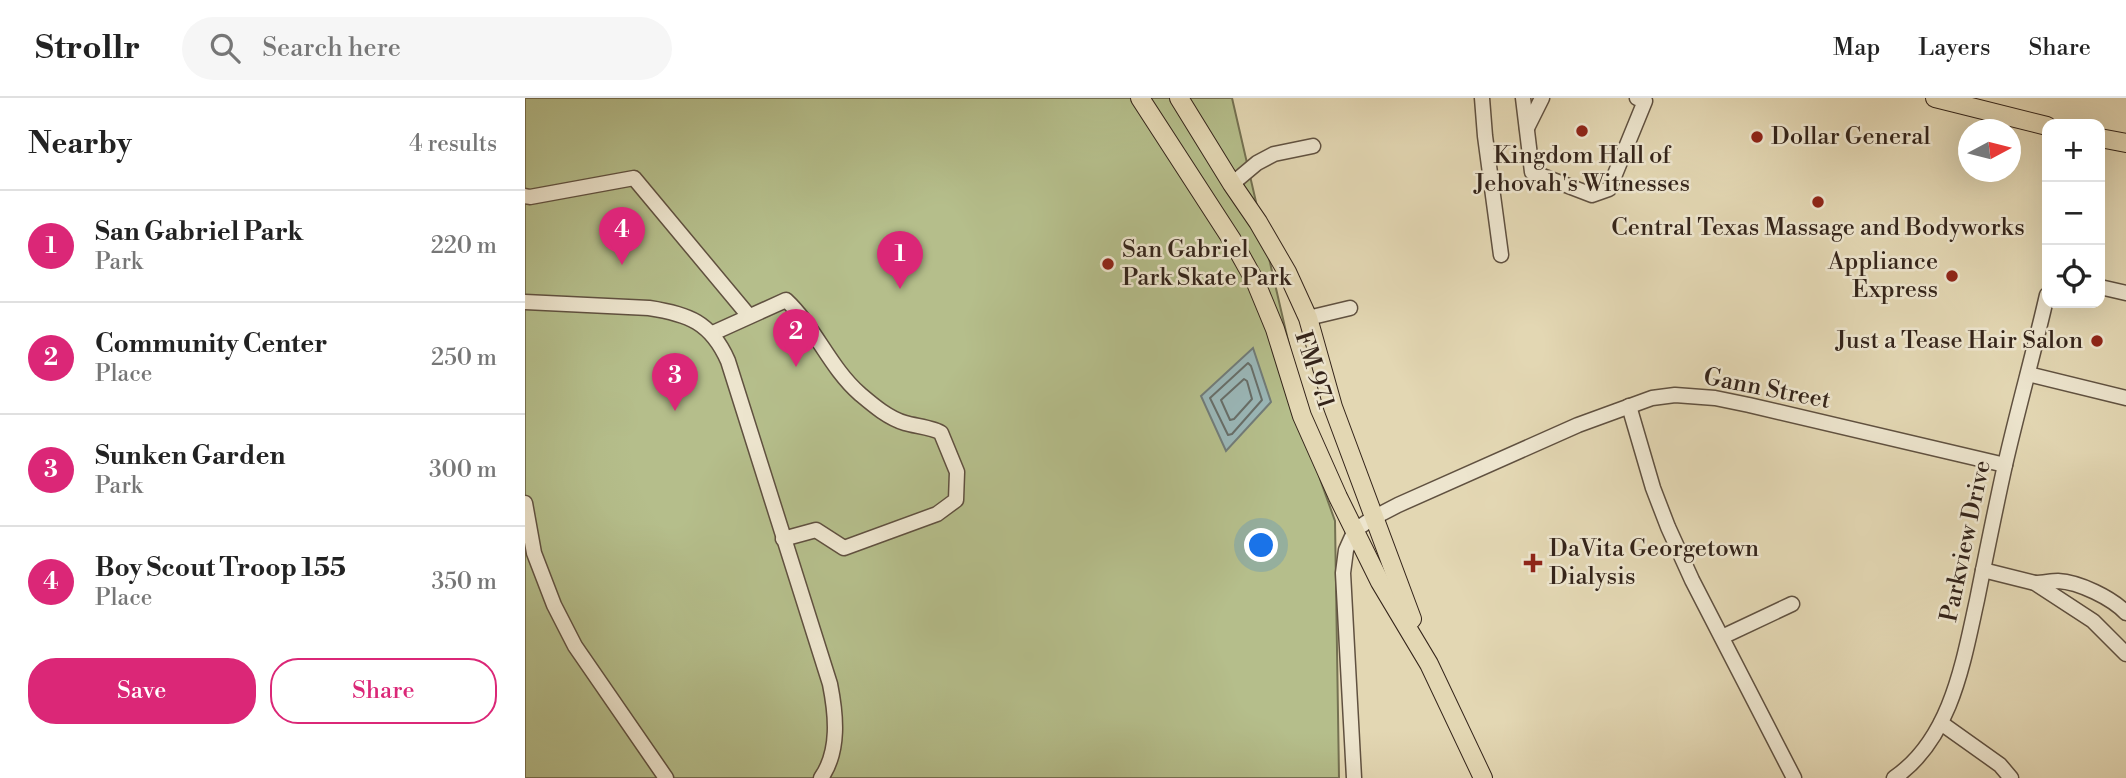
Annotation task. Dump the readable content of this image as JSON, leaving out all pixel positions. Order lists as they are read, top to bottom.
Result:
{
  "streets": {
    "main road": ["FM 971"],
    "street": ["Gann Street", "Parkview Drive"]
  },
  "crossings": [
    ["FM 971", "Gann Street"],
    ["Gann Street", "Parkview Drive"]
  ],
  "places": {
    "other": [
      "Kingdom Hall of Jehovah's Witnesses",
      "Dollar General",
      "Central Texas Massage and Bodyworks",
      "San Gabriel Park Skate Park",
      "Appliance Express",
      "Just a Tease Hair Salon"
    ],
    "health": ["DaVita Georgetown Dialysis"]
  },
  "north": "right",
  "page": {
    "header": "Strollr",
    "search": "Search here",
    "nav": ["Map", "Layers", "Share"],
    "heading": ["Nearby", "4 results"],
    "map_buttons": ["+", "−"],
    "list": [
      {
        "mark": "1",
        "name": "San Gabriel Park",
        "note": "Park",
        "value": "220 m"
      },
      {
        "mark": "2",
        "name": "Community Center",
        "note": "Place",
        "value": "250 m"
      },
      {
        "mark": "3",
        "name": "Sunken Garden",
        "note": "Park",
        "value": "300 m"
      },
      {
        "mark": "4",
        "name": "Boy Scout Troop 155",
        "note": "Place",
        "value": "350 m"
      }
    ],
    "pins": [
      "4",
      "1",
      "2",
      "3"
    ],
    "buttons": ["Save", "Share"]
  }
}
